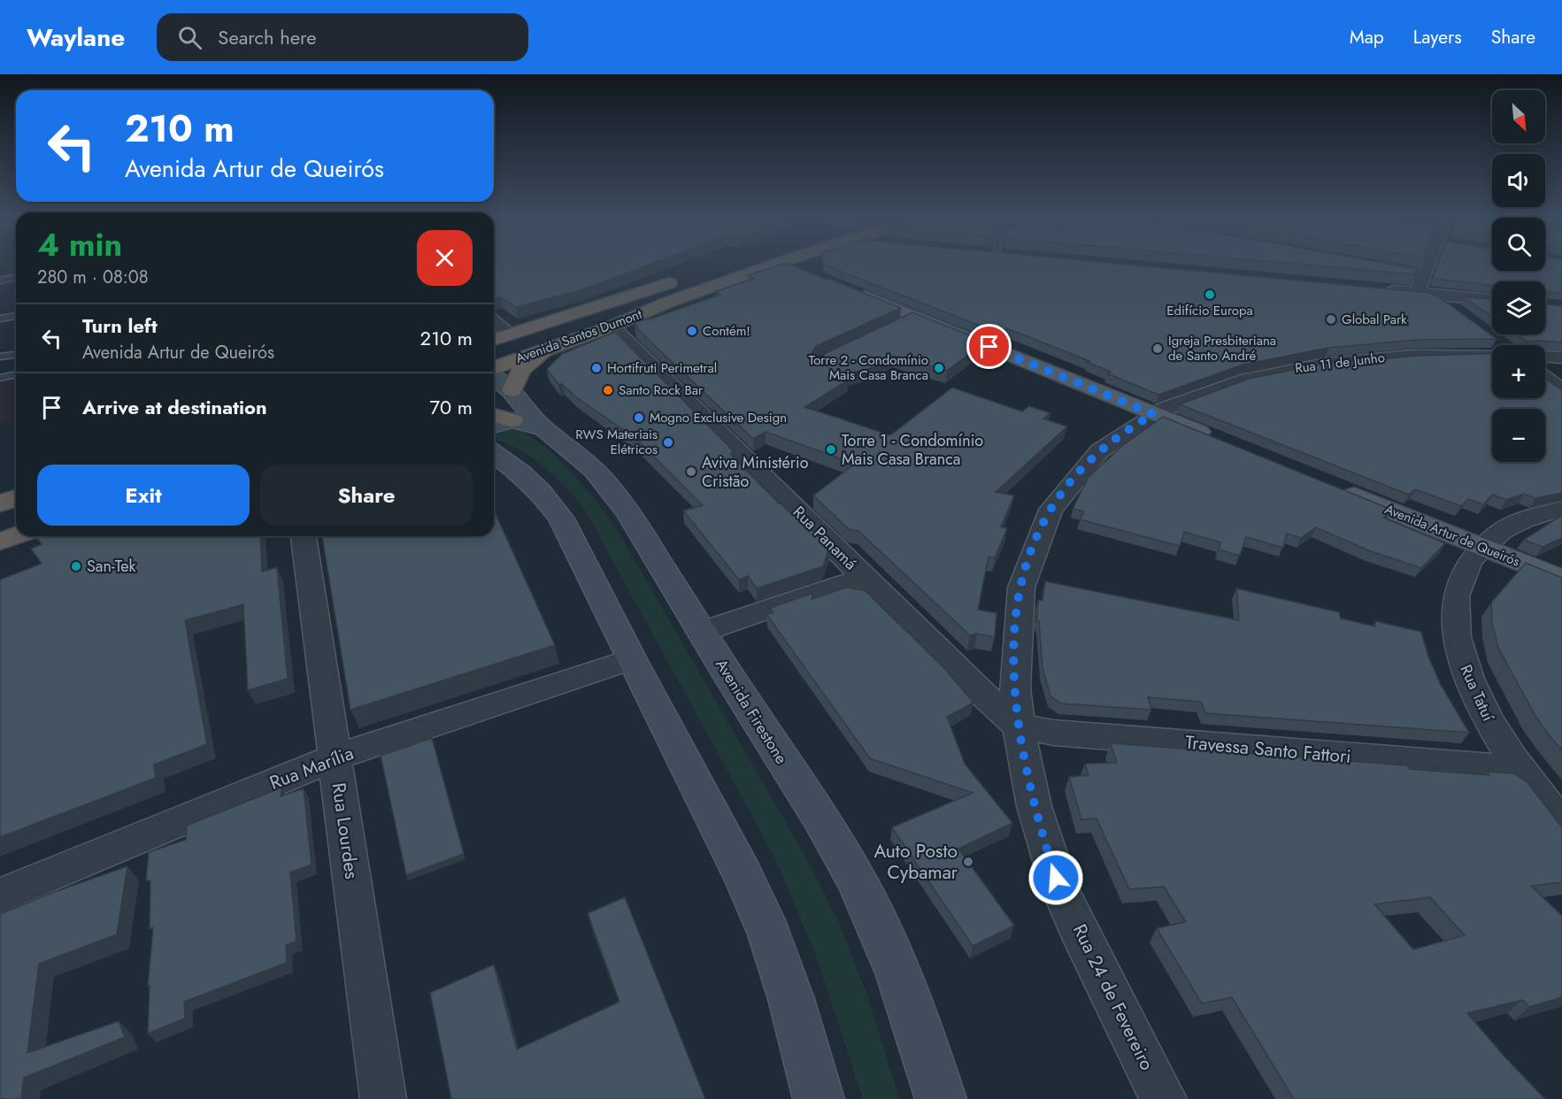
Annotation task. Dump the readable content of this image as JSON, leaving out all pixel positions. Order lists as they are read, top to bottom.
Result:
{
  "streets": {
    "highway": ["Avenida Santos Dumont"],
    "main road": ["Avenida Artur de Queirós", "Avenida Firestone"],
    "street": [
      "Rua 11 de Junho",
      "Rua Panamá",
      "Rua Tatuí",
      "Travessa Santo Fattori",
      "Rua Marília",
      "Rua Lourdes",
      "Rua 24 de Fevereiro"
    ]
  },
  "crossings": [
    ["Avenida Santos Dumont", "Rua Panamá"],
    ["Rua 11 de Junho", "Rua 24 de Fevereiro"],
    ["Avenida Artur de Queirós", "Rua Tatuí"],
    ["Rua Panamá", "Travessa Santo Fattori"],
    ["Rua Panamá", "Rua 24 de Fevereiro"],
    ["Rua Tatuí", "Travessa Santo Fattori"],
    ["Travessa Santo Fattori", "Rua 24 de Fevereiro"],
    ["Rua Marília", "Rua Lourdes"]
  ],
  "places": [
    "Edifício Europa",
    "Global Park",
    "Contém!",
    "Igreja Presbiteriana de Santo André",
    "Hortifruti Perimetral",
    "Torre 2 - Condomínio Mais Casa Branca",
    "Santo Rock Bar",
    "Mogno Exclusive Design",
    "RWS Materiais Elétricos",
    "Torre 1 - Condomínio Mais Casa Branca",
    "Aviva Ministério Cristão",
    "San-Tek",
    "Auto Posto Cybamar"
  ],
  "north": "bottom right",
  "page": {
    "header": "Waylane",
    "search": "Search here",
    "nav": ["Map", "Layers", "Share"],
    "map_buttons": ["+", "−"],
    "turn": ["210 m", "Avenida Artur de Queirós"],
    "heading": ["4 min", "280 m · 08:08"],
    "list": [
      {
        "name": "Turn left",
        "note": "Avenida Artur de Queirós",
        "value": "210 m"
      },
      {
        "name": "Arrive at destination",
        "value": "70 m"
      }
    ],
    "buttons": ["Exit", "Share"]
  }
}
